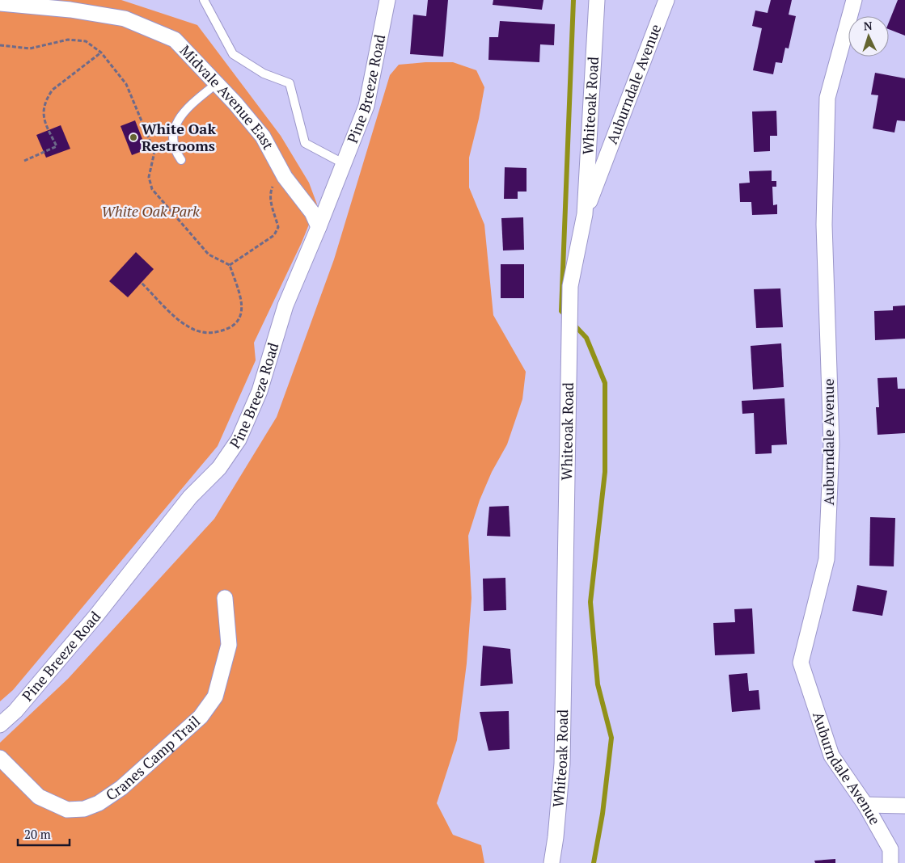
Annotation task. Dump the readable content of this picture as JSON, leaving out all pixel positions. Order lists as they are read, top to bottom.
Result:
{
  "streets": {
    "street": [
      "Auburndale Avenue",
      "Pine Breeze Road",
      "Midvale Avenue East",
      "Whiteoak Road",
      "Cranes Camp Trail"
    ]
  },
  "crossings": [
    ["Auburndale Avenue", "Whiteoak Road"],
    ["Pine Breeze Road", "Midvale Avenue East"]
  ],
  "parks": ["White Oak Park"],
  "places": ["White Oak Restrooms"],
  "scale_bar": "20 m",
  "north": "top"
}
